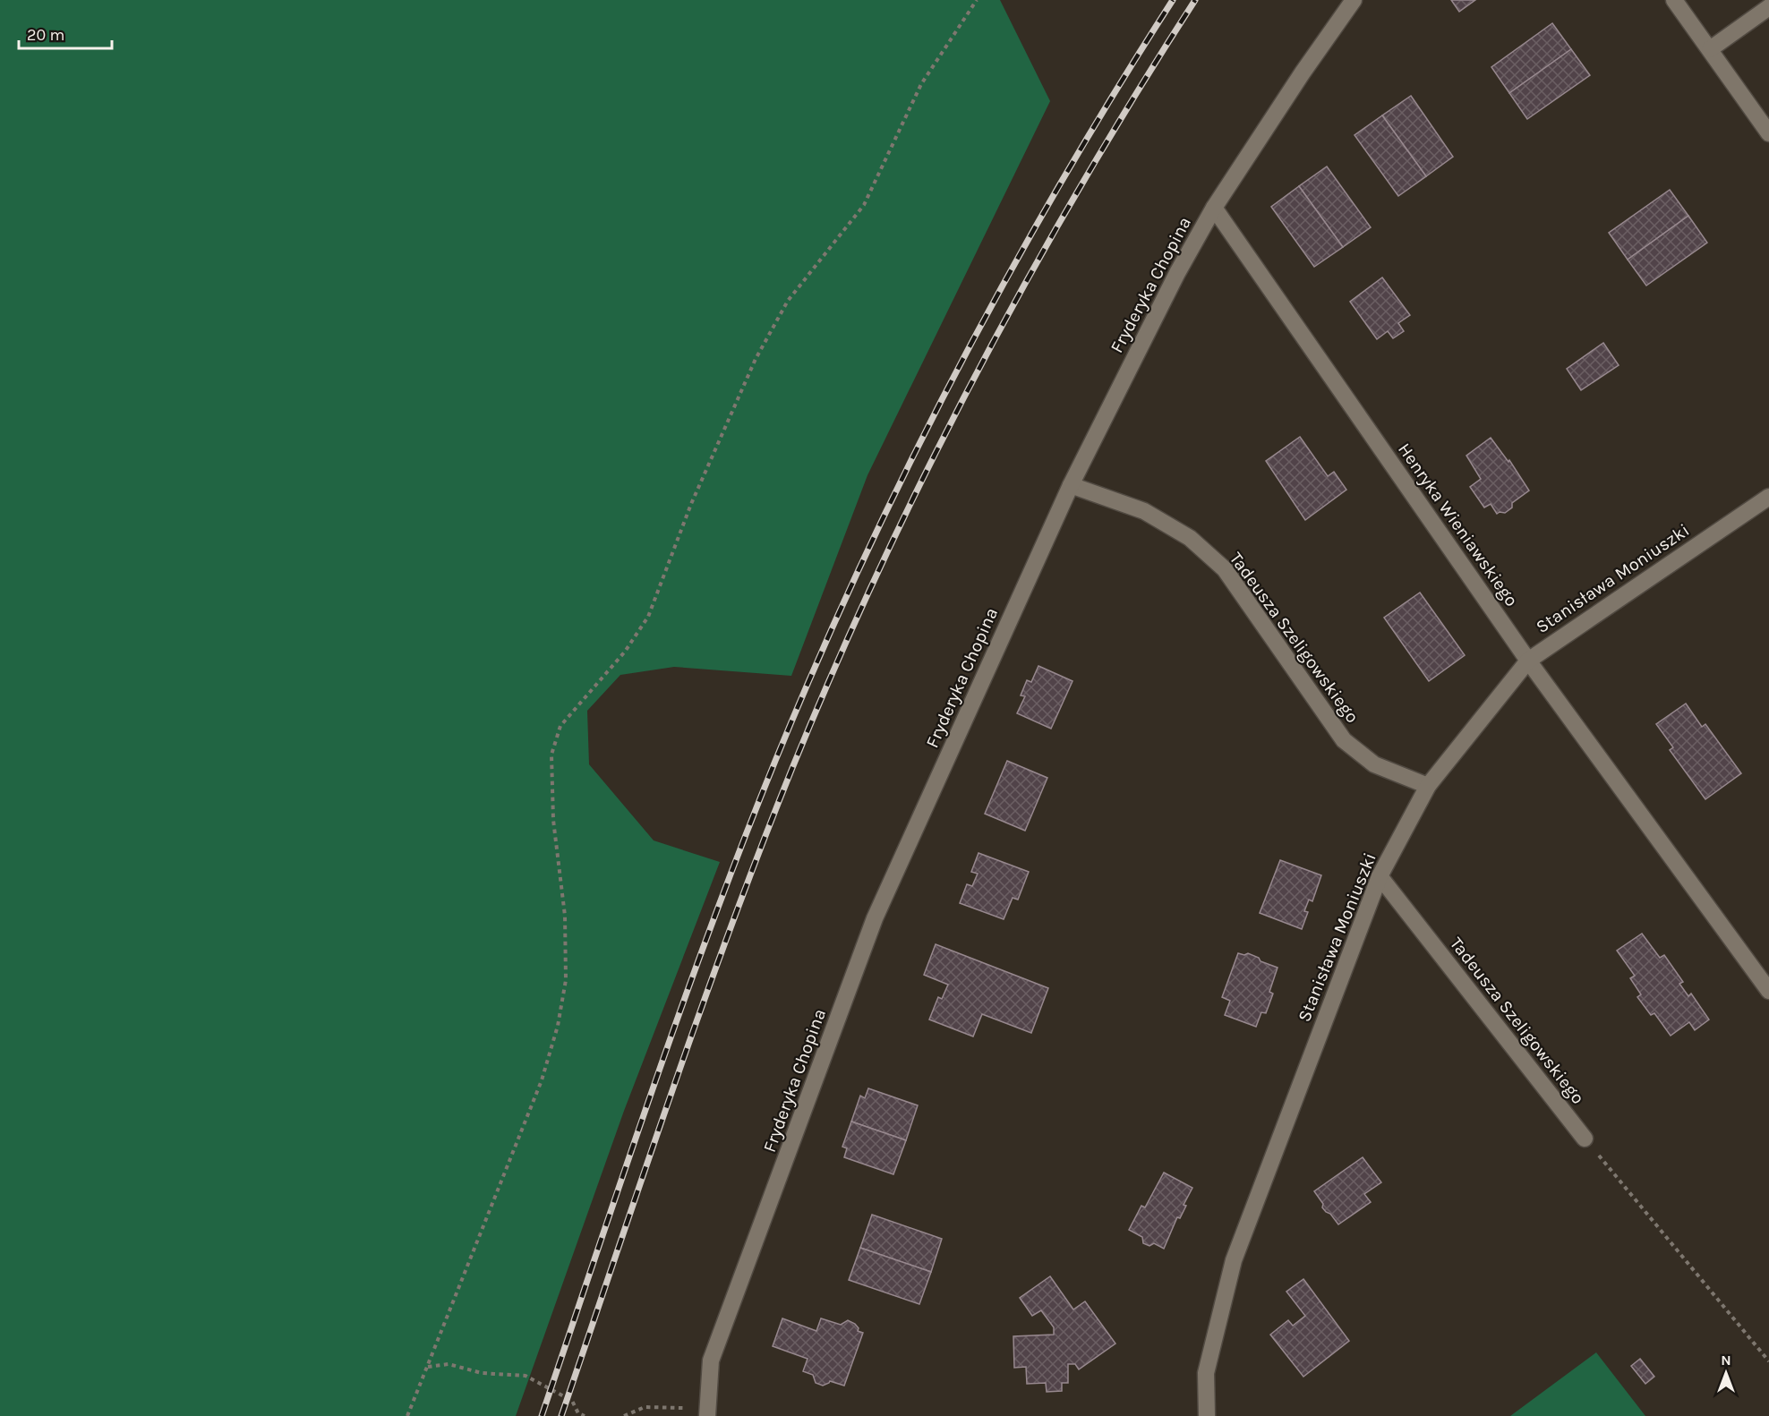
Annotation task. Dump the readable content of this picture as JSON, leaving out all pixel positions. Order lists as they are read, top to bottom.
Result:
{
  "streets": {
    "street": [
      "Fryderyka Chopina",
      "Henryka Wieniawskiego",
      "Stanisława Moniuszki",
      "Tadeusza Szeligowskiego"
    ]
  },
  "crossings": [
    ["Fryderyka Chopina", "Henryka Wieniawskiego"],
    ["Fryderyka Chopina", "Tadeusza Szeligowskiego"],
    ["Henryka Wieniawskiego", "Stanisława Moniuszki"],
    ["Stanisława Moniuszki", "Tadeusza Szeligowskiego"]
  ],
  "scale_bar": "20 m",
  "north": "top"
}
